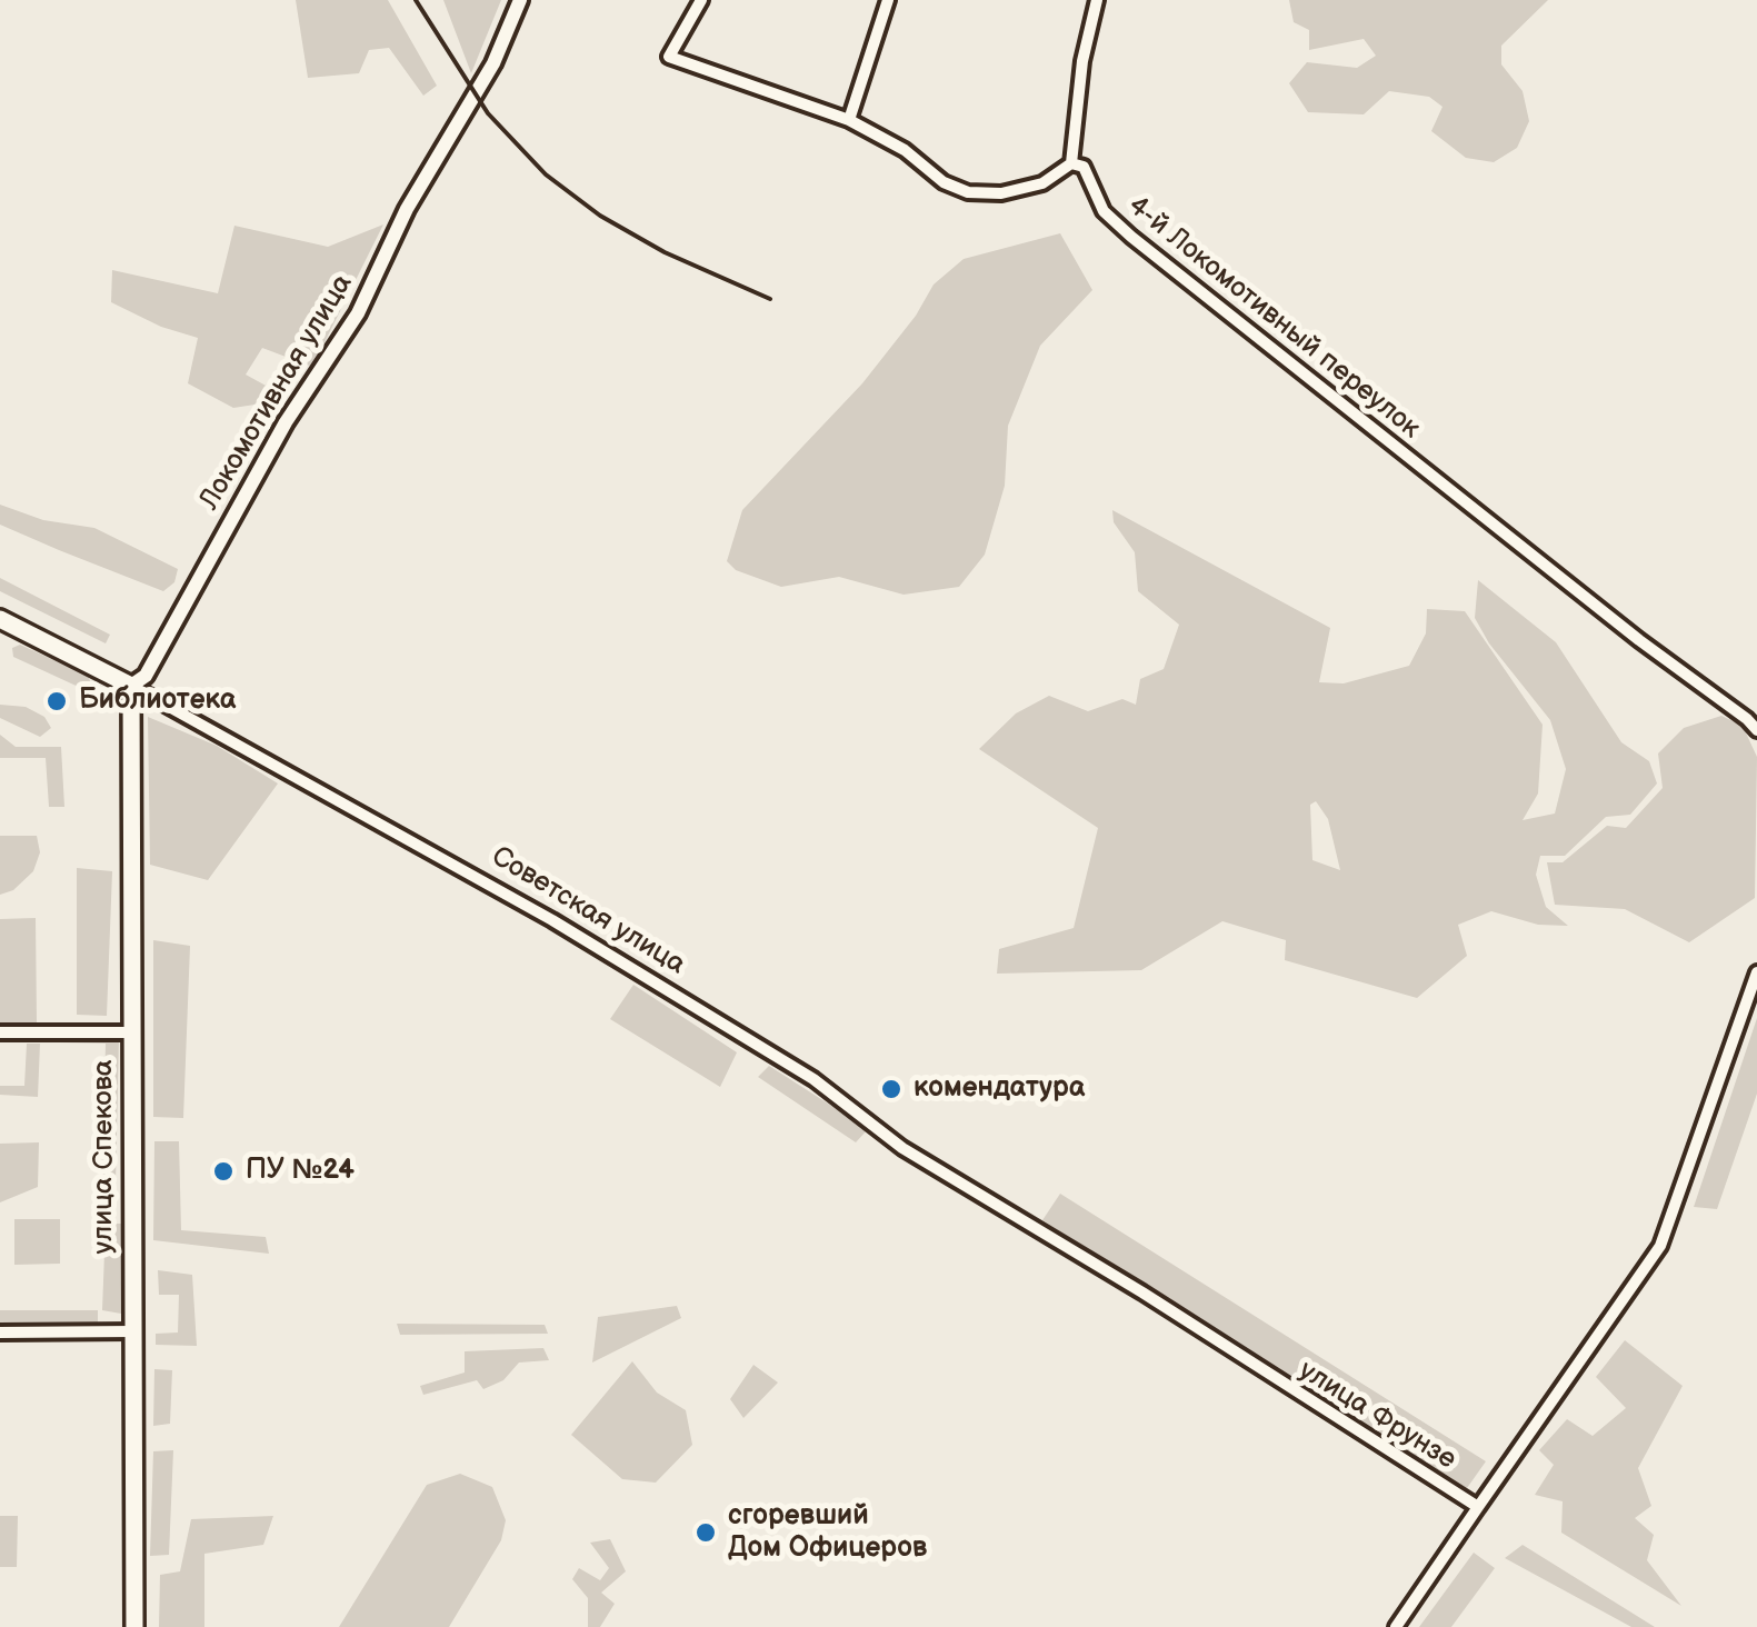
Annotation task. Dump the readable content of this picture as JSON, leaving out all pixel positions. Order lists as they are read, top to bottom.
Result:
{
  "streets": {
    "main road": ["Советская улица", "улица Спекова"],
    "street": ["4-й Локомотивный переулок", "Локомотивная улица", "улица Фрунзе"]
  },
  "crossings": [
    ["Локомотивная улица", "Советская улица"],
    ["Локомотивная улица", "улица Спекова"],
    ["Советская улица", "улица Спекова"],
    ["Советская улица", "улица Фрунзе"]
  ],
  "places": [
    "Библиотека",
    "комендатура",
    "ПУ №24",
    "сгоревший Дом Офицеров"
  ]
}
